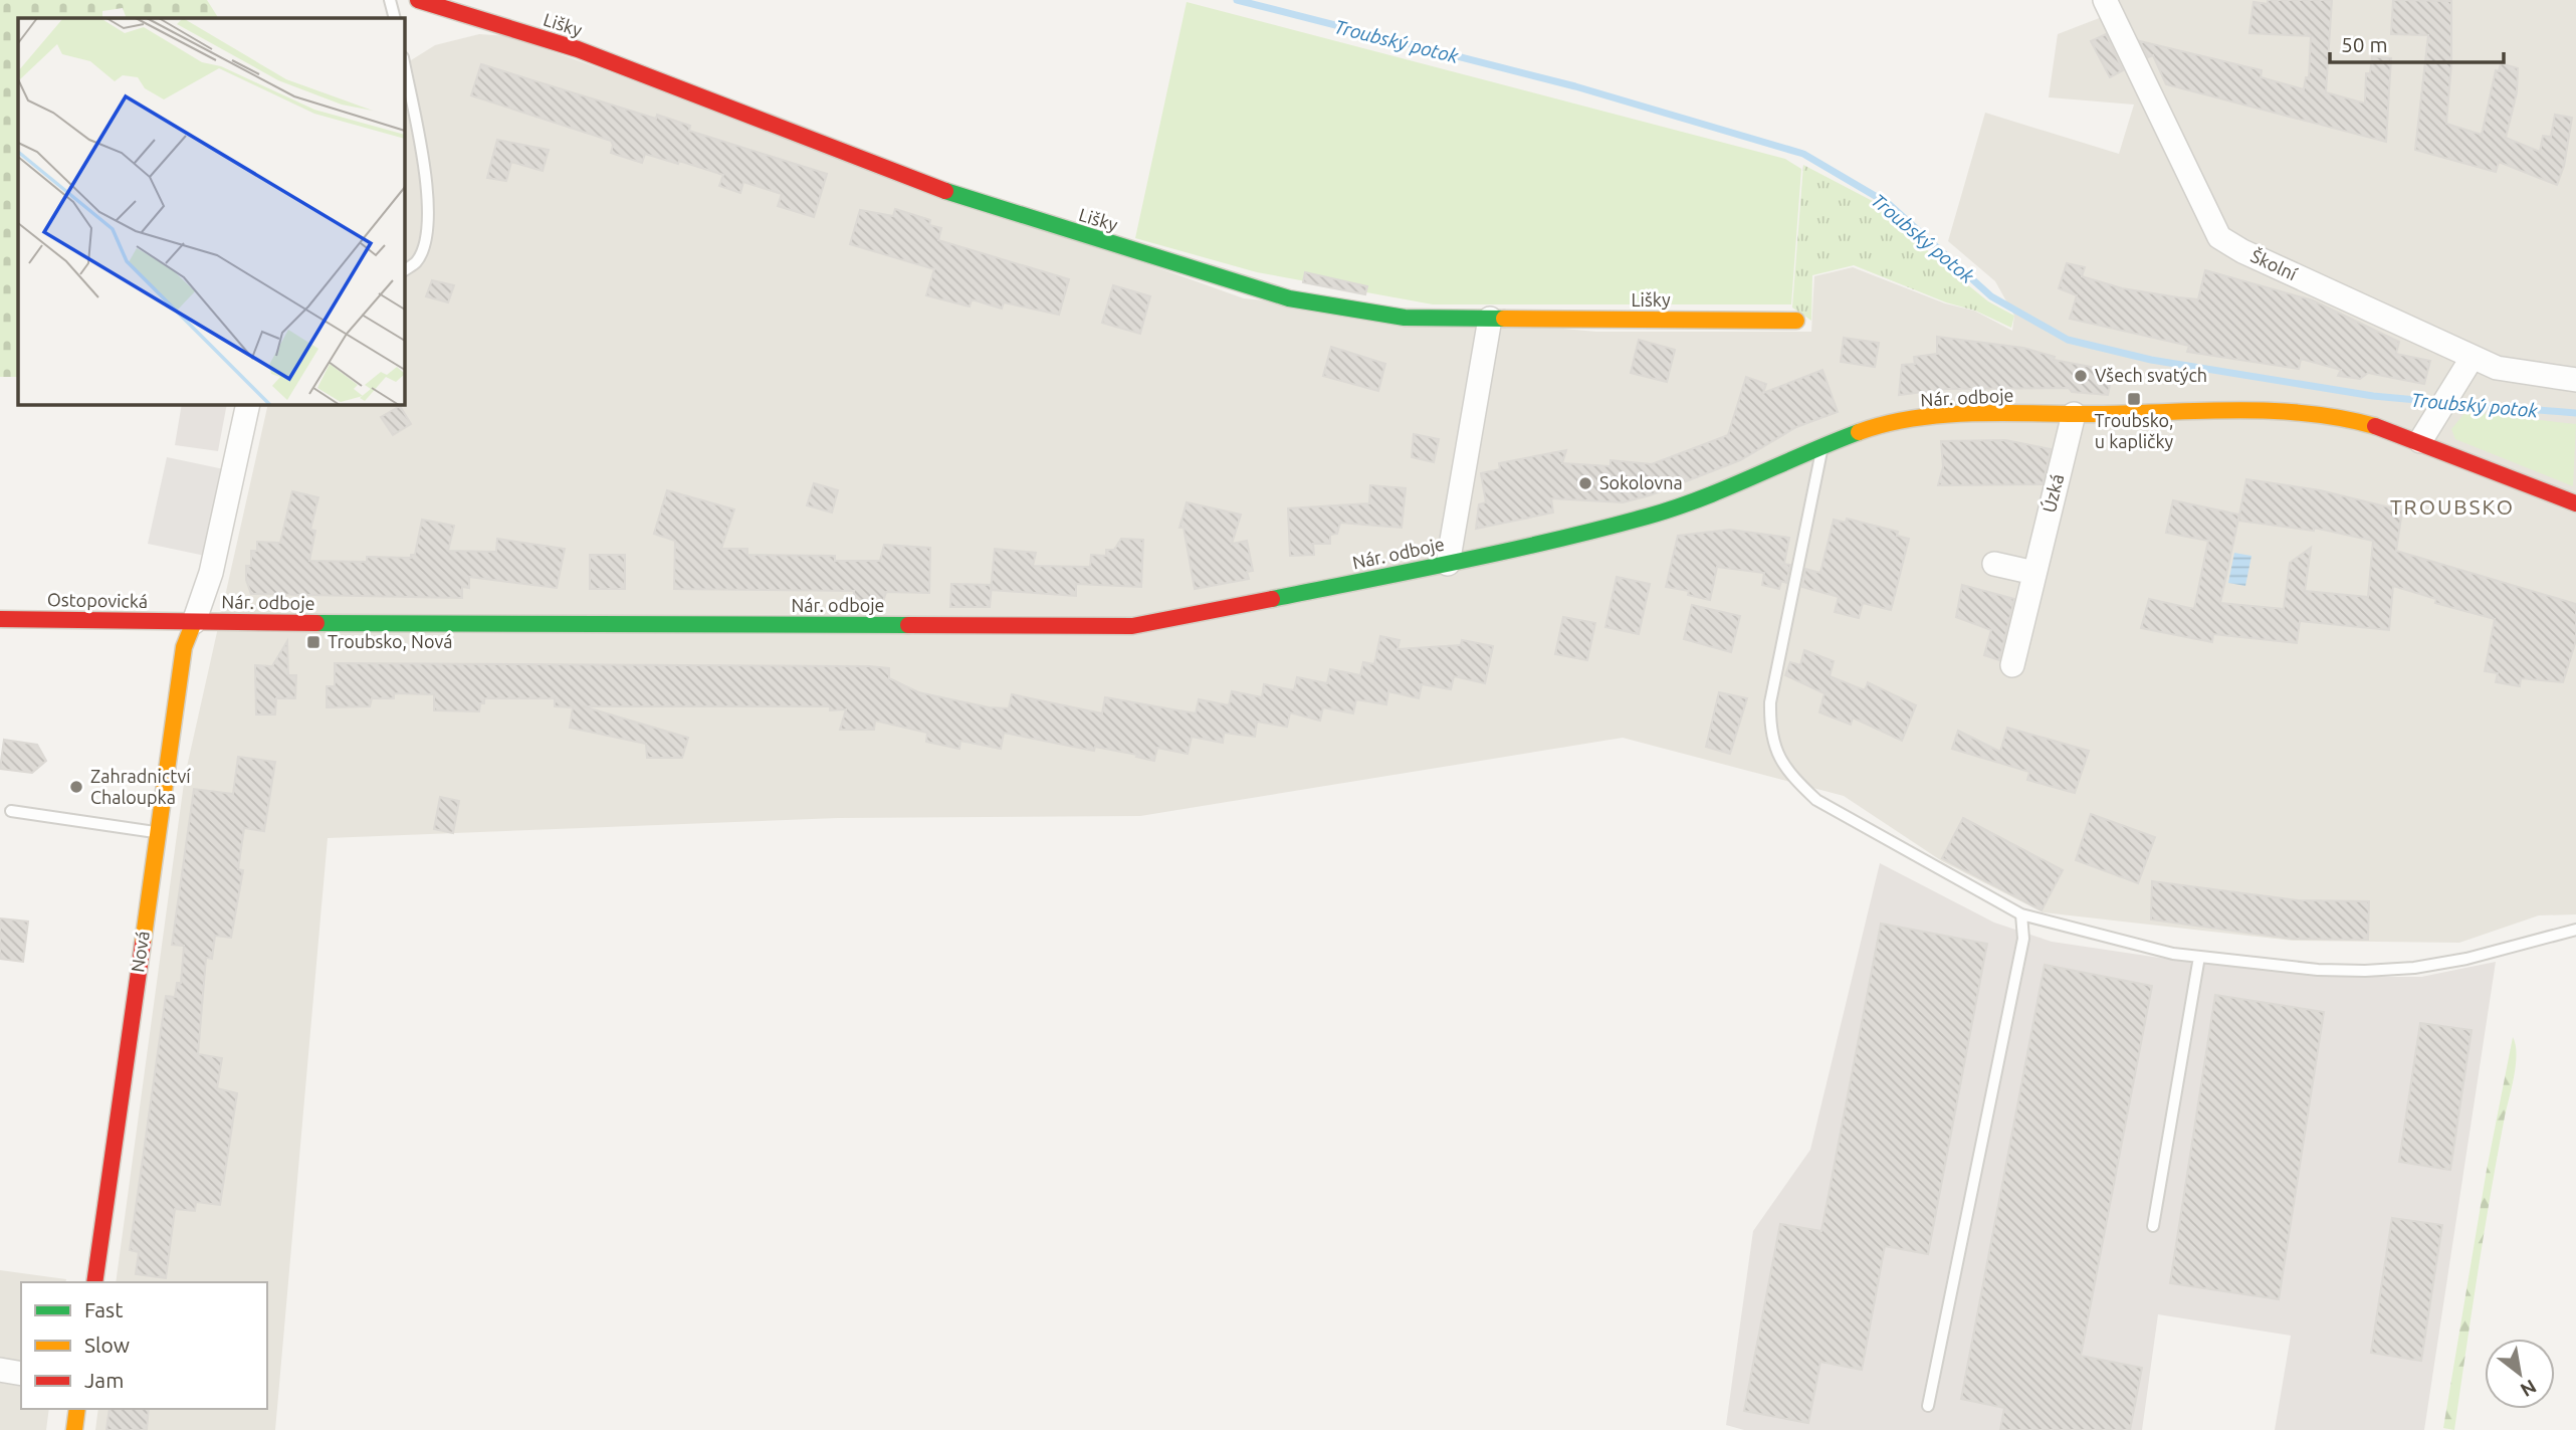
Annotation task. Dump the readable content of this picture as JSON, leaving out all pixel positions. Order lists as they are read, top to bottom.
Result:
{
  "streets": {
    "street": [
      "Lišky",
      "Školní",
      "Nár. odboje",
      "Úzká",
      "Ostopovická",
      "Nová"
    ]
  },
  "crossings": [
    ["Nár. odboje", "Úzká"],
    ["Nár. odboje", "Ostopovická"],
    ["Nár. odboje", "Nová"],
    ["Ostopovická", "Nová"]
  ],
  "districts": ["TROUBSKO"],
  "water": ["Troubský potok"],
  "places": {
    "other": ["Všech svatých", "Sokolovna", "Zahradnictví Chaloupka"],
    "transit": ["Troubsko, u kapličky", "Troubsko, Nová"]
  },
  "legend": ["Fast", "Slow", "Jam"],
  "scale_bar": "50 m",
  "north": "bottom right"
}
